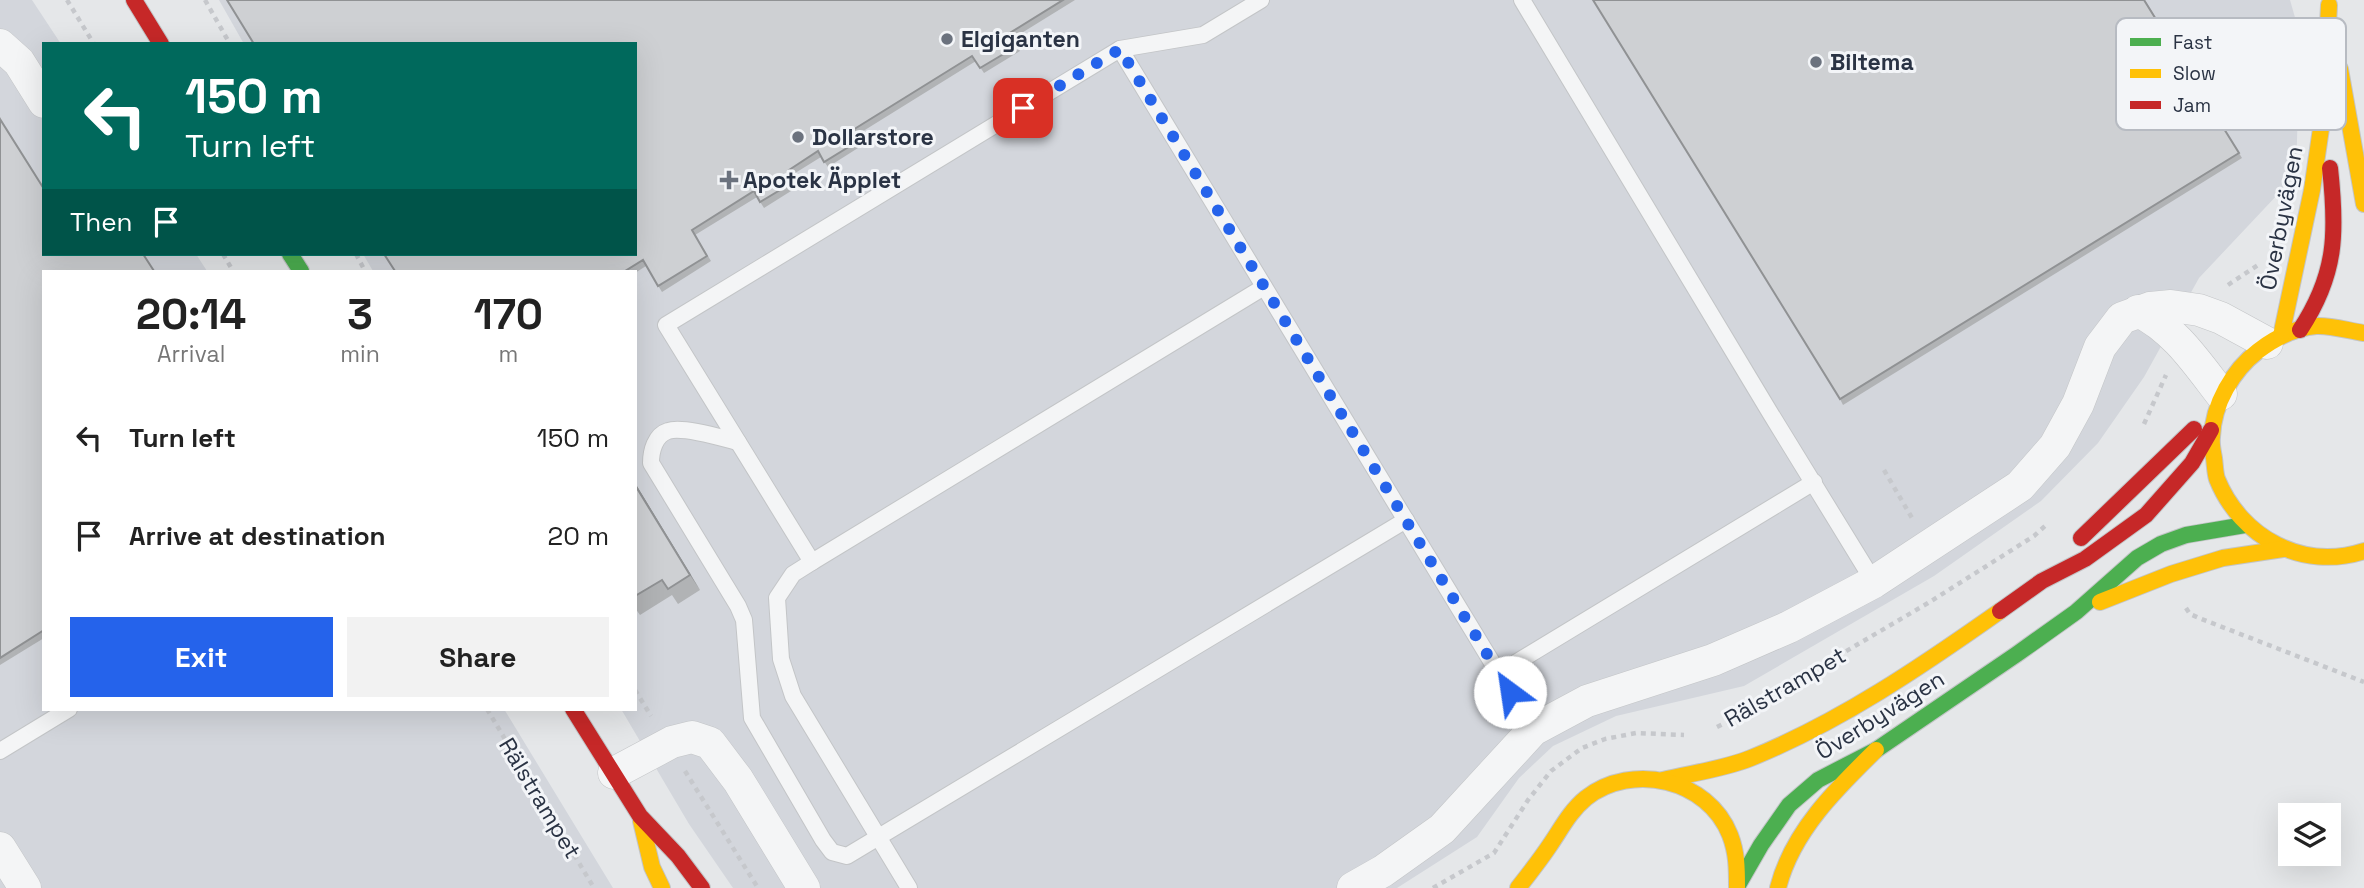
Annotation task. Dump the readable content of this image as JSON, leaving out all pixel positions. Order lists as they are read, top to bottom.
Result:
{
  "streets": {
    "main road": ["Överbyvägen"],
    "path": ["Rälstrampet"]
  },
  "places": {
    "other": ["Elgiganten", "Biltema", "Dollarstore"],
    "health": ["Apotek Äpplet"]
  },
  "legend": ["Fast", "Slow", "Jam"],
  "page": {
    "turn": ["150 m", "Turn left"],
    "then": "Then",
    "eta": [
      "20:14",
      "Arrival",
      "3",
      "min",
      "170",
      "m"
    ],
    "list": [
      {
        "name": "Turn left",
        "value": "150 m"
      },
      {
        "name": "Arrive at destination",
        "value": "20 m"
      }
    ],
    "buttons": ["Exit", "Share"]
  }
}
